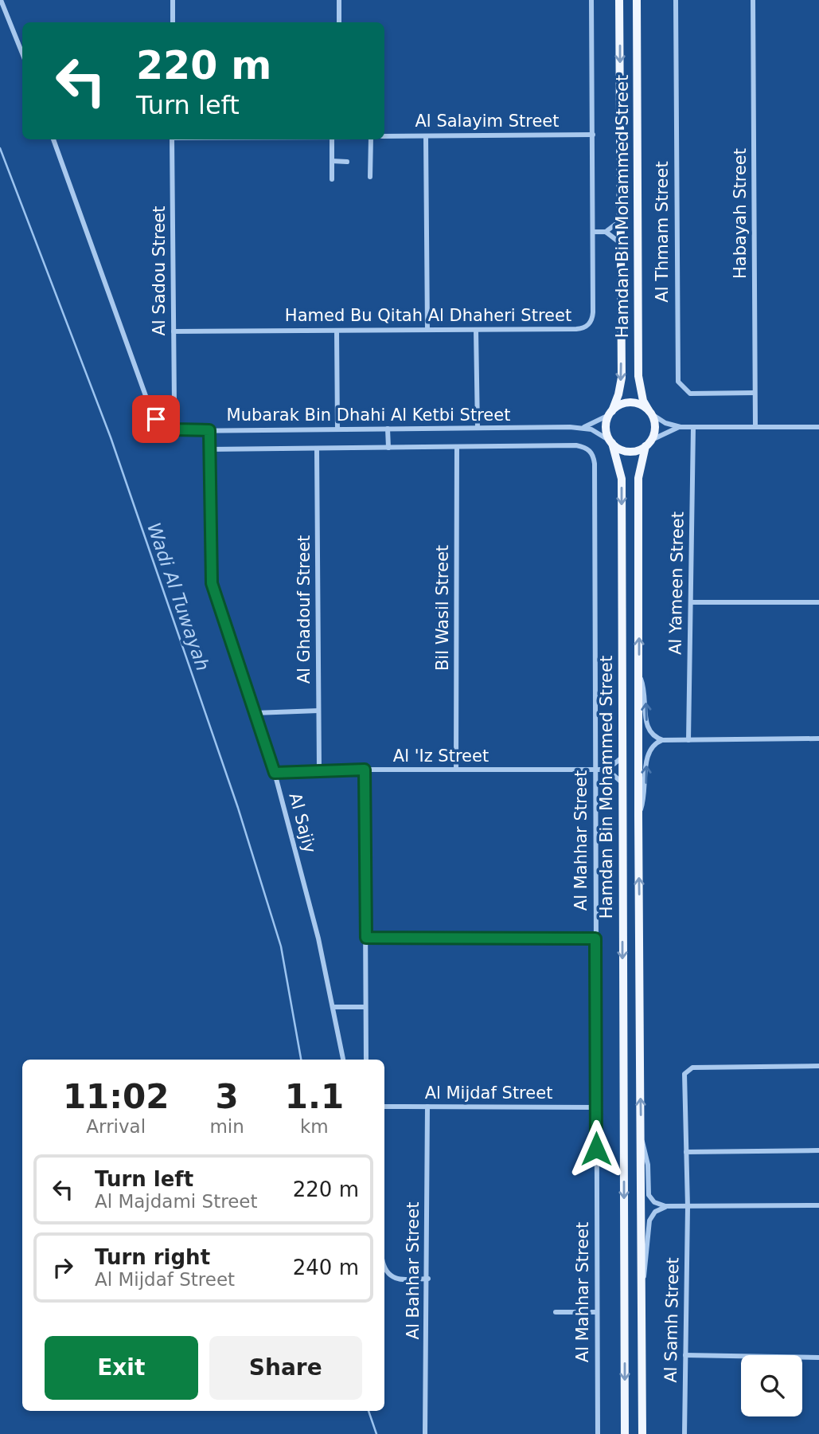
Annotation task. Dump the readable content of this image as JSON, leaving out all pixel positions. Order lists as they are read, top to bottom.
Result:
{
  "streets": {
    "main road": ["Hamdan Bin Mohammed Street"],
    "street": [
      "Al Salayim Street",
      "Habayah Street",
      "Al Thmam Street",
      "Al Sadou Street",
      "Hamed Bu Qitah Al Dhaheri Street",
      "Mubarak Bin Dhahi Al Ketbi Street",
      "Al Yameen Street",
      "Bil Wasil Street",
      "Al Ghadouf Street",
      "Al 'Iz Street",
      "Al Sajiy",
      "Al Mahhar Street",
      "Al Mijdaf Street",
      "Al Bahhar Street",
      "Al Samh Street"
    ]
  },
  "crossings": [
    ["Al Salayim Street", "Hamed Bu Qitah Al Dhaheri Street"],
    ["Hamdan Bin Mohammed Street", "Mubarak Bin Dhahi Al Ketbi Street"],
    ["Habayah Street", "Al Thmam Street"],
    ["Al Sadou Street", "Hamed Bu Qitah Al Dhaheri Street"],
    ["Mubarak Bin Dhahi Al Ketbi Street", "Al Sajiy"],
    ["Bil Wasil Street", "Al 'Iz Street"],
    ["Bil Wasil Street", "Al Mahhar Street"],
    ["Al Ghadouf Street", "Al 'Iz Street"],
    ["Al Ghadouf Street", "Al Mahhar Street"],
    ["Al 'Iz Street", "Al Sajiy"],
    ["Al 'Iz Street", "Al Mahhar Street"],
    ["Al Sajiy", "Al Mahhar Street"],
    ["Al Mahhar Street", "Al Mijdaf Street"],
    ["Al Mijdaf Street", "Al Bahhar Street"]
  ],
  "water": ["Wadi Al Tuwayah"],
  "page": {
    "turn": ["220 m", "Turn left"],
    "eta": [
      "11:02",
      "Arrival",
      "3",
      "min",
      "1.1",
      "km"
    ],
    "list": [
      {
        "name": "Turn left",
        "note": "Al Majdami Street",
        "value": "220 m"
      },
      {
        "name": "Turn right",
        "note": "Al Mijdaf Street",
        "value": "240 m"
      }
    ],
    "buttons": ["Exit", "Share"]
  }
}
